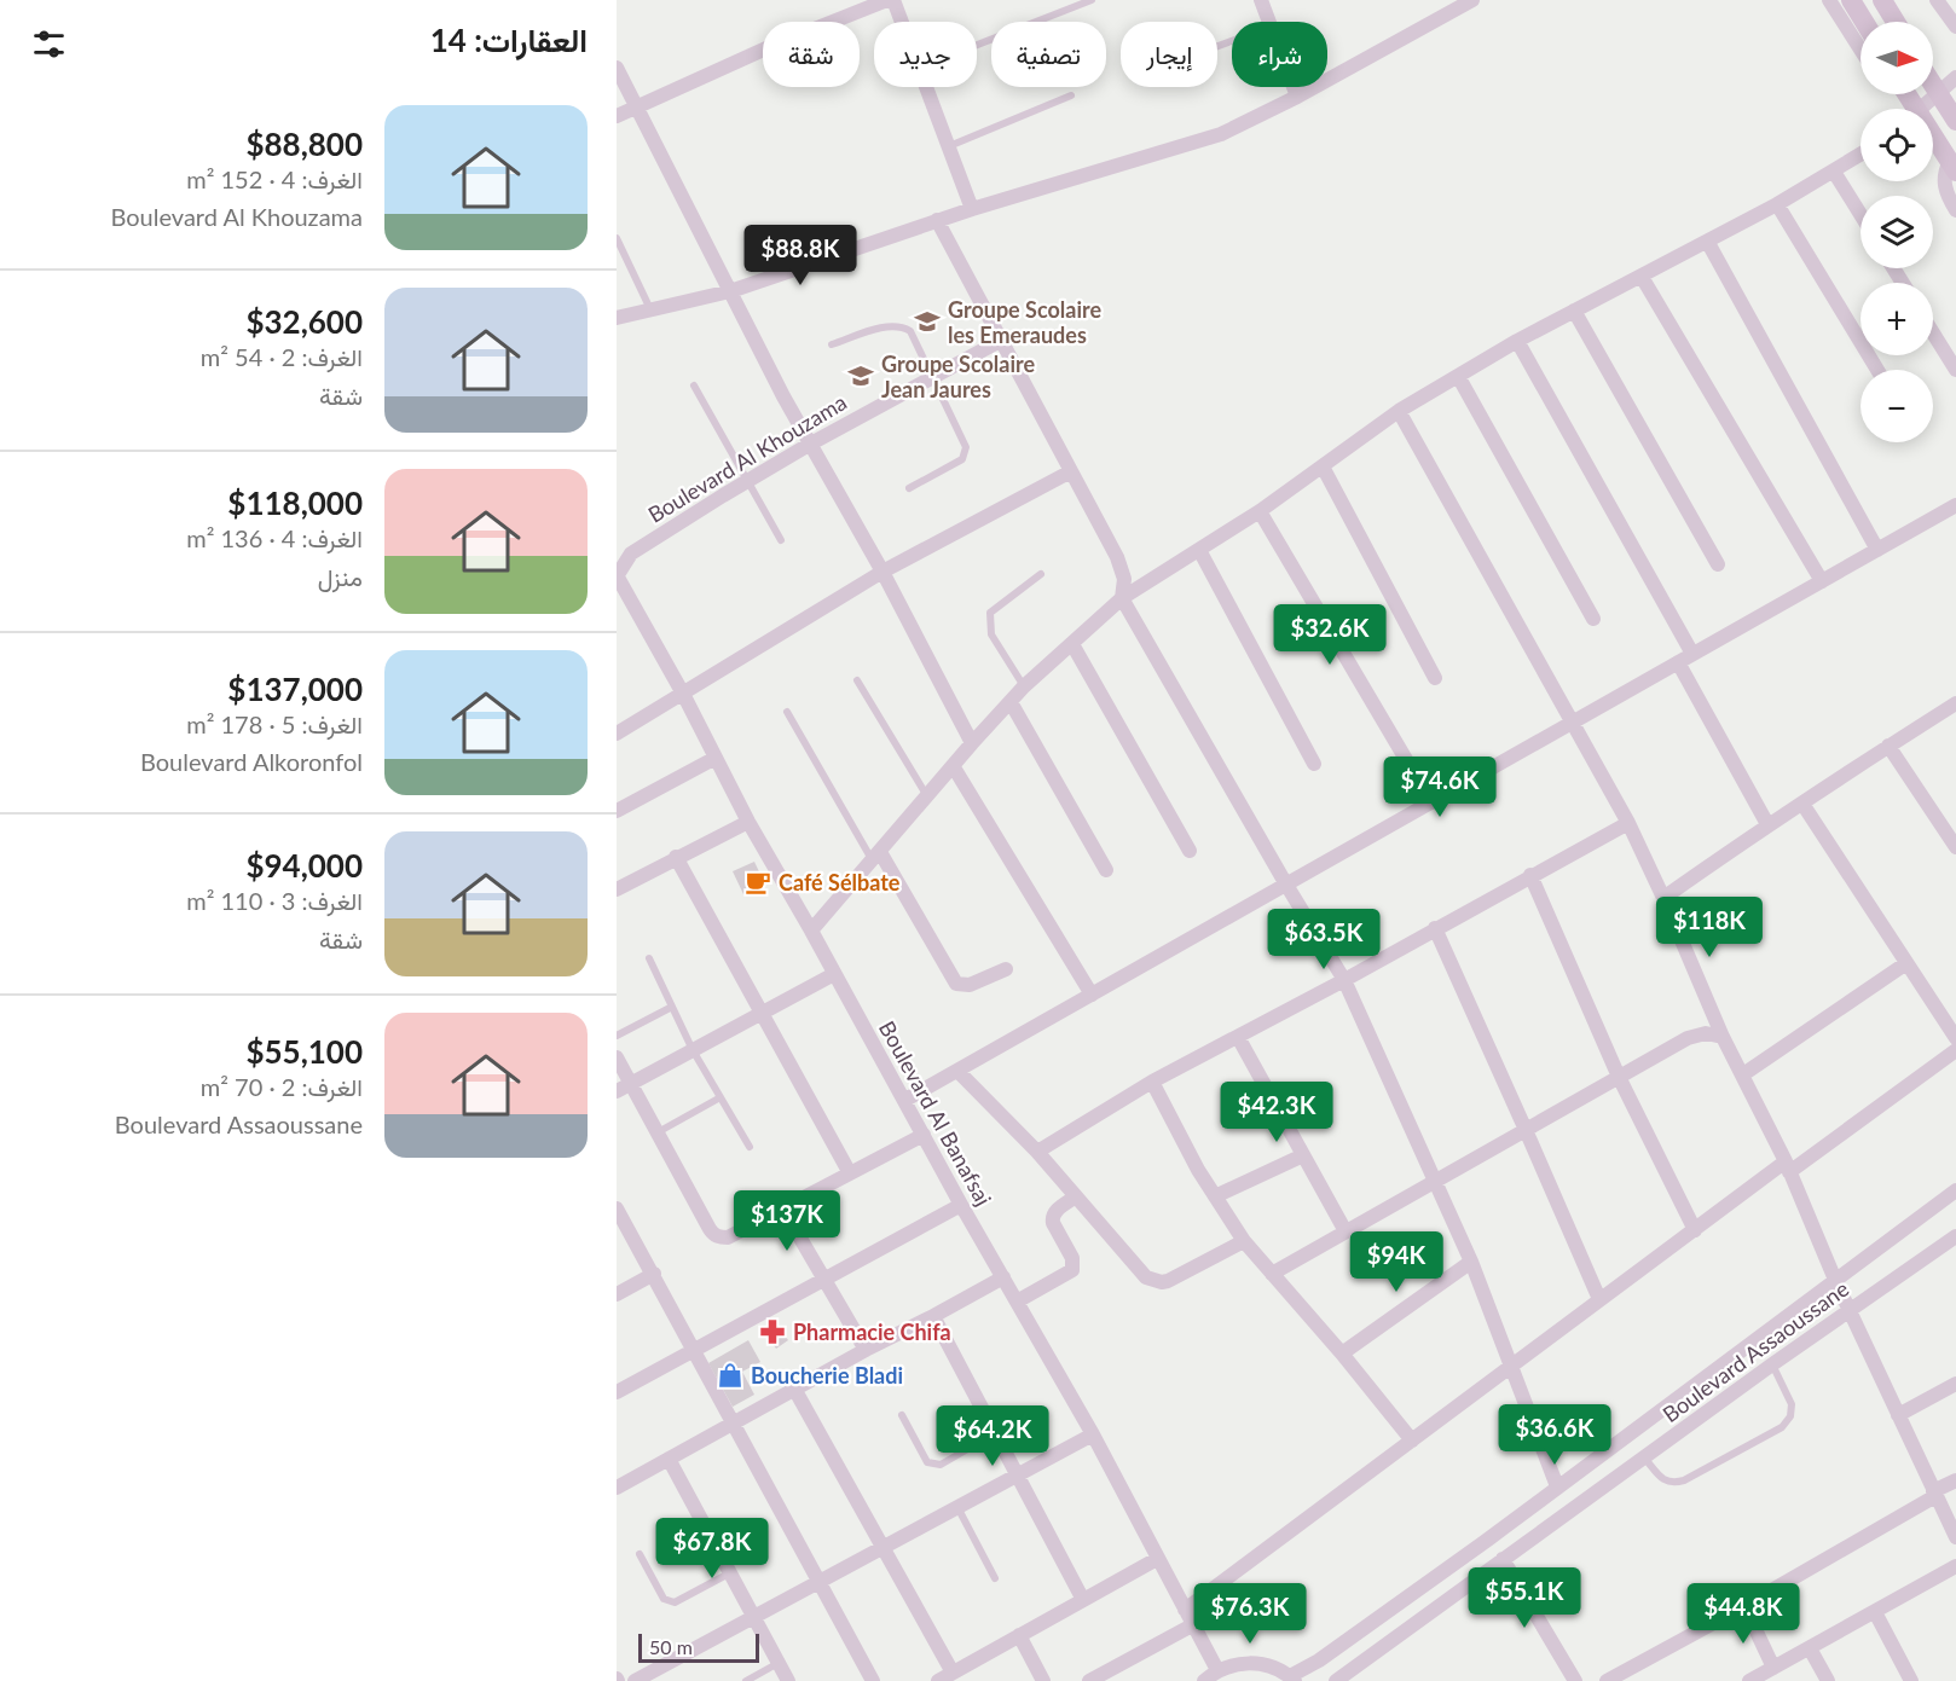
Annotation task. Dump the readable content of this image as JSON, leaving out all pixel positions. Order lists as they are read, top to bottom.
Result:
{
  "streets": {
    "street": ["Boulevard Al Khouzama", "Boulevard Al Banafsaj", "Boulevard Assaoussane"]
  },
  "places": {
    "school or university": ["Groupe Scolaire les Emeraudes", "Groupe Scolaire Jean Jaures"],
    "cafe": ["Café Sélbate"],
    "pharmacy": ["Pharmacie Chifa"],
    "shop": ["Boucherie Bladi"]
  },
  "scale_bar": "50 m",
  "north": "right",
  "page": {
    "heading": "العقارات: 14",
    "map_buttons": ["+", "−"],
    "chip": [
      "شراء",
      "إيجار",
      "تصفية",
      "جديد",
      "شقة"
    ],
    "list": [
      {
        "name": "$88,800",
        "note": "الغرف: 4 · 152 m² · Boulevard Al Khouzama"
      },
      {
        "name": "$32,600",
        "note": "الغرف: 2 · 54 m² · شقة"
      },
      {
        "name": "$118,000",
        "note": "الغرف: 4 · 136 m² · منزل"
      },
      {
        "name": "$137,000",
        "note": "الغرف: 5 · 178 m² · Boulevard Alkoronfol"
      },
      {
        "name": "$94,000",
        "note": "الغرف: 3 · 110 m² · شقة"
      },
      {
        "name": "$55,100",
        "note": "الغرف: 2 · 70 m² · Boulevard Assaoussane"
      }
    ],
    "price": [
      "$88.8K",
      "$32.6K",
      "$74.6K",
      "$118K",
      "$63.5K",
      "$42.3K",
      "$137K",
      "$94K",
      "$36.6K",
      "$64.2K",
      "$67.8K",
      "$55.1K",
      "$76.3K",
      "$44.8K"
    ],
    "scale": "50 m"
  }
}
